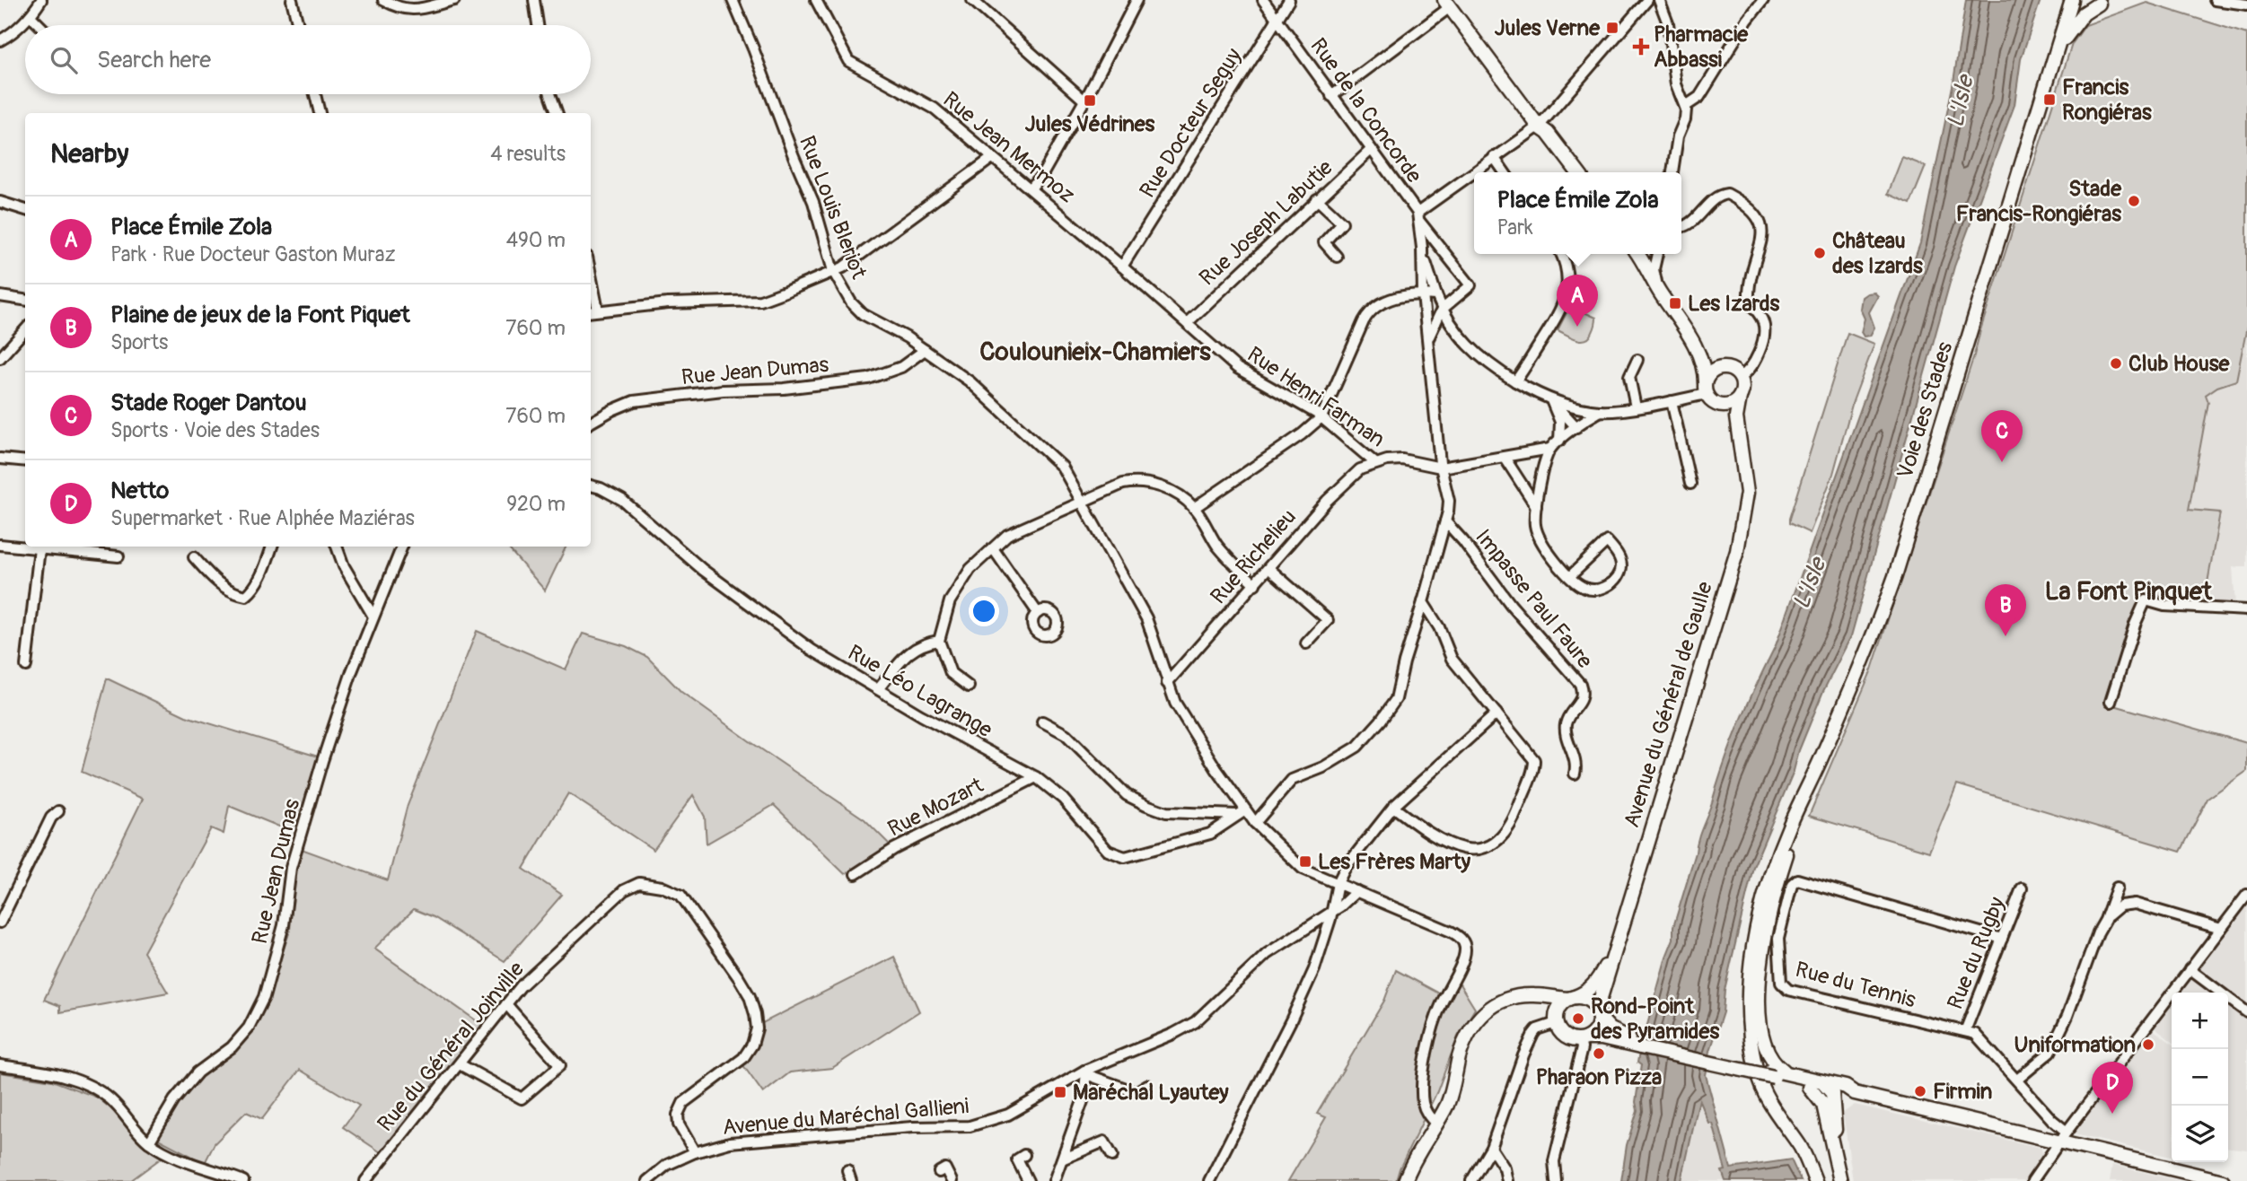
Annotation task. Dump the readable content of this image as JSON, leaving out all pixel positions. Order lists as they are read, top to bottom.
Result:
{
  "streets": {
    "main road": ["Voie des Stades", "Avenue du Général de Gaulle"],
    "street": [
      "Rue de la Concorde",
      "Rue Docteur Seguy",
      "Rue Jean Mermoz",
      "Rue Louis Bleriot",
      "Rue Joseph Labutie",
      "Rue Jean Dumas",
      "Rue Henri Farman",
      "Rue Richelieu",
      "Impasse Paul Faure",
      "Rue Léo Lagrange",
      "Rue Mozart",
      "Rue du Rugby",
      "Rue du Tennis",
      "Rue du Général Joinville",
      "Avenue du Maréchal Gallieni"
    ]
  },
  "crossings": [
    ["Rue de la Concorde", "Rue Docteur Seguy"],
    ["Rue de la Concorde", "Rue Joseph Labutie"],
    ["Rue Docteur Seguy", "Rue Jean Mermoz"],
    ["Rue Jean Mermoz", "Rue Joseph Labutie"],
    ["Rue Jean Mermoz", "Rue Henri Farman"],
    ["Rue Louis Bleriot", "Rue Jean Dumas"],
    ["Rue Louis Bleriot", "Rue Richelieu"],
    ["Rue Louis Bleriot", "Rue Léo Lagrange"],
    ["Rue Louis Bleriot", "Avenue du Maréchal Gallieni"],
    ["Rue Joseph Labutie", "Rue Henri Farman"],
    ["Rue Henri Farman", "Rue Richelieu"],
    ["Rue Léo Lagrange", "Rue Mozart"],
    ["Rue du Rugby", "Rue du Tennis"],
    ["Rue du Général Joinville", "Avenue du Maréchal Gallieni"]
  ],
  "districts": ["Coulounieix-Chamiers", "La Font Pinquet"],
  "water": ["L'Isle"],
  "places": {
    "transit": [
      "Jules Verne",
      "Francis Rongiéras",
      "Jules Védrines",
      "Les Izards",
      "Les Frères Marty",
      "Maréchal Lyautey"
    ],
    "health": ["Pharmacie Abbassi"],
    "other": [
      "Stade Francis-Rongiéras",
      "Château des Izards",
      "Club House",
      "Rond-Point des Pyramides",
      "Uniformation",
      "Pharaon Pizza",
      "Firmin"
    ]
  },
  "page": {
    "search": "Search here",
    "heading": ["Nearby", "4 results"],
    "popup": ["Place Émile Zola", "Park"],
    "list": [
      {
        "mark": "A",
        "name": "Place Émile Zola",
        "note": "Park · Rue Docteur Gaston Muraz",
        "value": "490 m"
      },
      {
        "mark": "B",
        "name": "Plaine de jeux de la Font Piquet",
        "note": "Sports",
        "value": "760 m"
      },
      {
        "mark": "C",
        "name": "Stade Roger Dantou",
        "note": "Sports · Voie des Stades",
        "value": "760 m"
      },
      {
        "mark": "D",
        "name": "Netto",
        "note": "Supermarket · Rue Alphée Maziéras",
        "value": "920 m"
      }
    ],
    "pins": [
      "A",
      "C",
      "B",
      "D"
    ],
    "map_buttons": ["+", "−"]
  }
}
